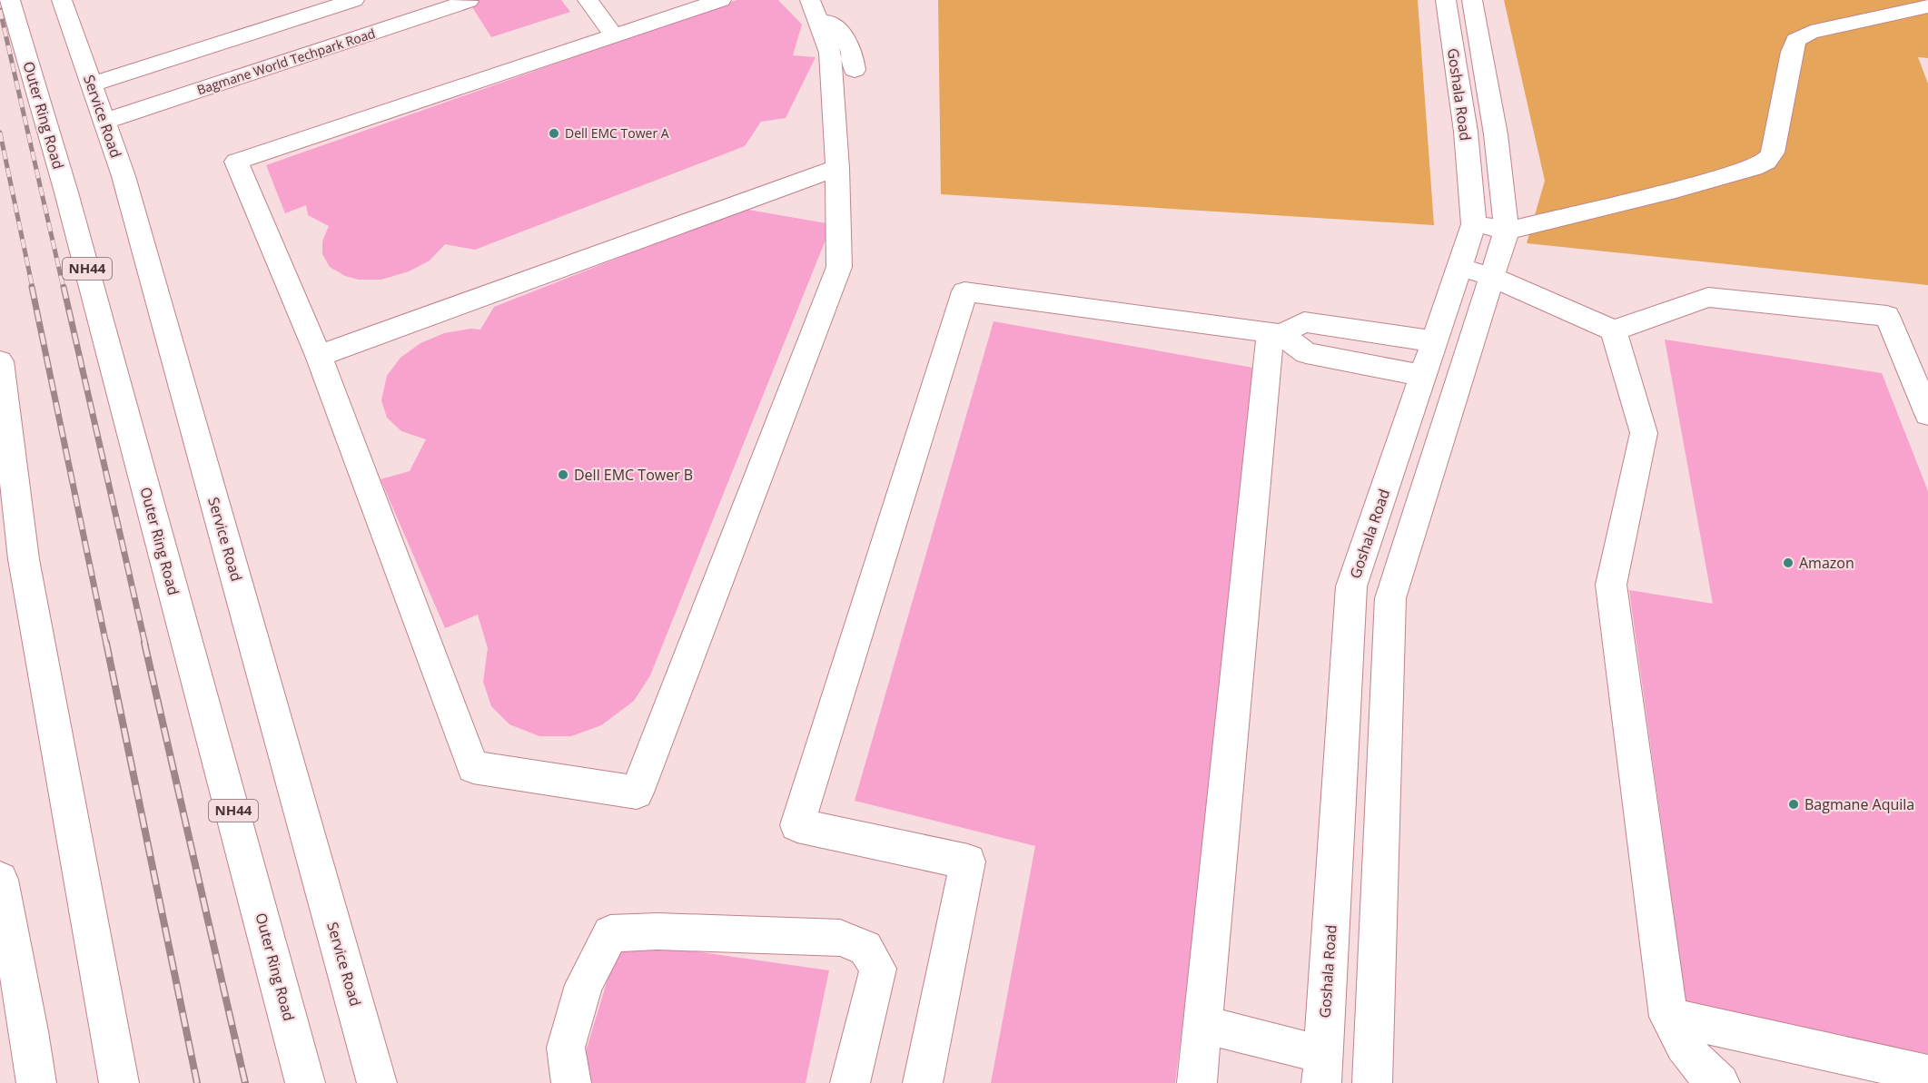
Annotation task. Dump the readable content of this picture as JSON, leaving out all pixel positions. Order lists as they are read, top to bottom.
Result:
{
  "streets": {
    "main road": [
      "Bagmane World Techpark Road",
      "Goshala Road",
      "Outer Ring Road",
      "Service Road",
      "NH44"
    ]
  },
  "crossings": [
    ["Bagmane World Techpark Road", "Service Road"]
  ],
  "places": [
    "Dell EMC Tower A",
    "Dell EMC Tower B",
    "Amazon",
    "Bagmane Aquila"
  ]
}
